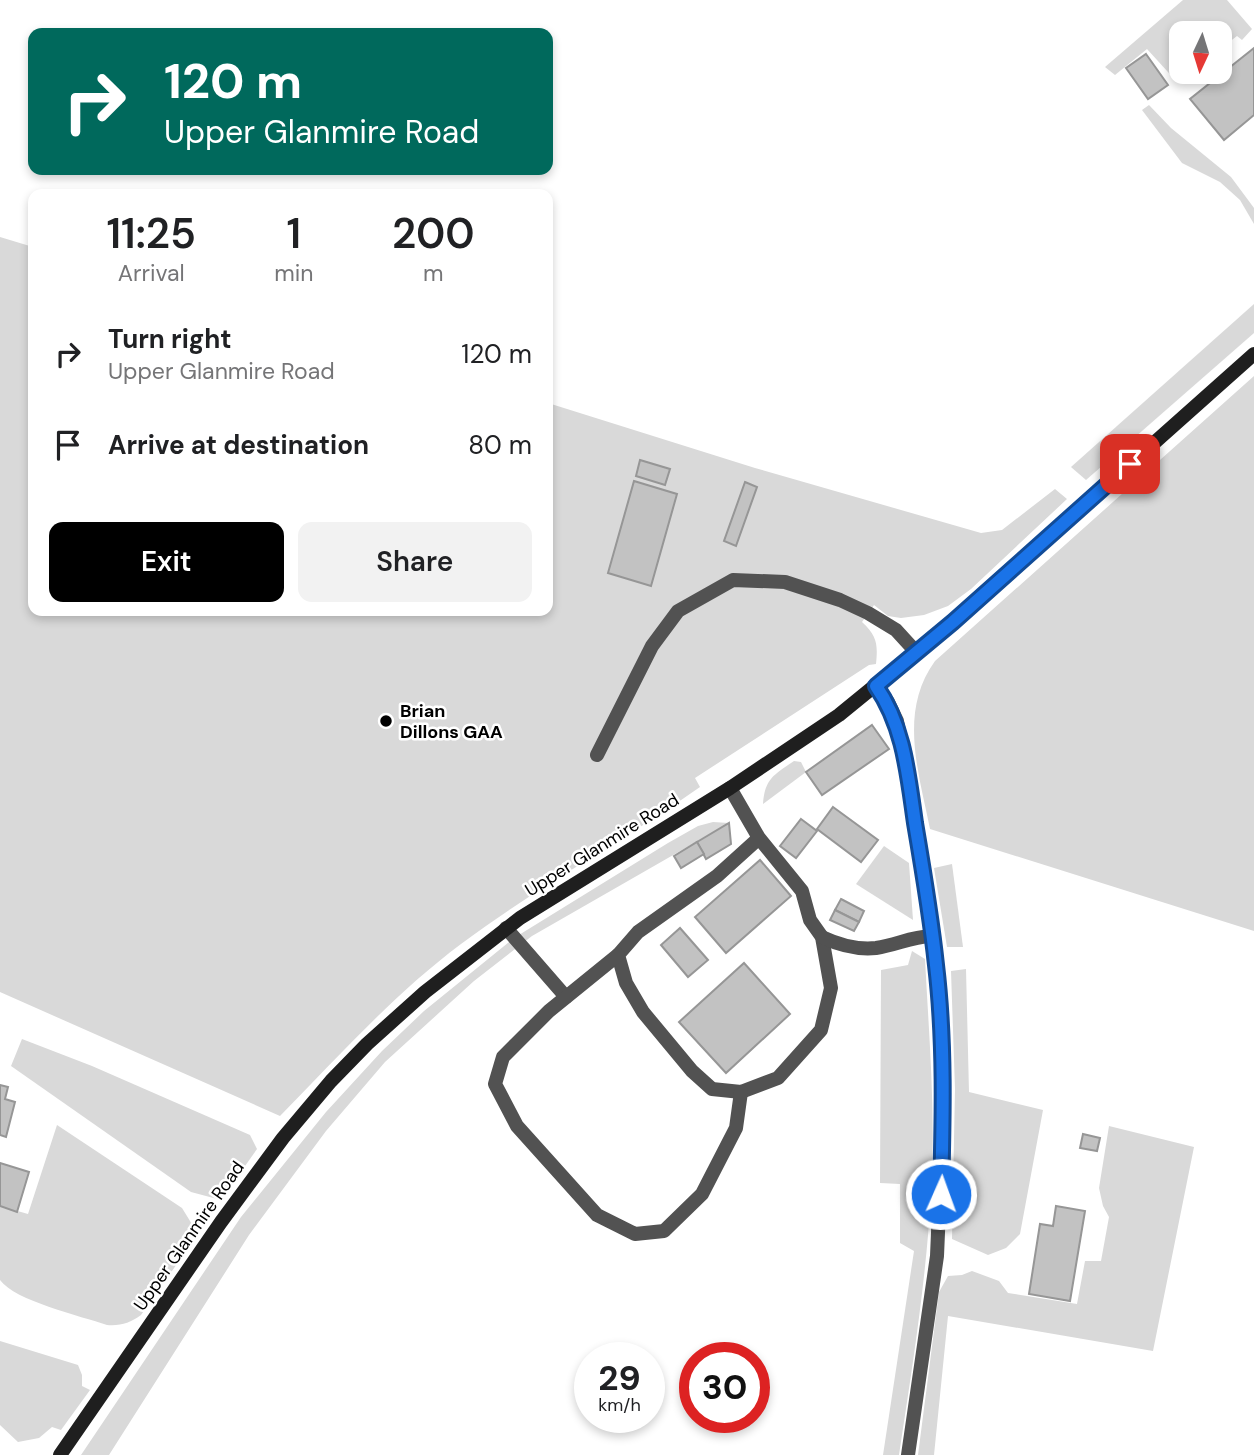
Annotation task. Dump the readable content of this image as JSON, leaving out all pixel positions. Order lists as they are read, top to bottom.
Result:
{
  "streets": {
    "main road": ["Upper Glanmire Road"]
  },
  "places": ["Brian Dillons GAA"],
  "north": "bottom",
  "page": {
    "turn": ["120 m", "Upper Glanmire Road"],
    "eta": [
      "11:25",
      "Arrival",
      "1",
      "min",
      "200",
      "m"
    ],
    "list": [
      {
        "name": "Turn right",
        "note": "Upper Glanmire Road",
        "value": "120 m"
      },
      {
        "name": "Arrive at destination",
        "value": "80 m"
      }
    ],
    "buttons": ["Exit", "Share"],
    "speed": "29 km/h",
    "limit": "30"
  }
}
